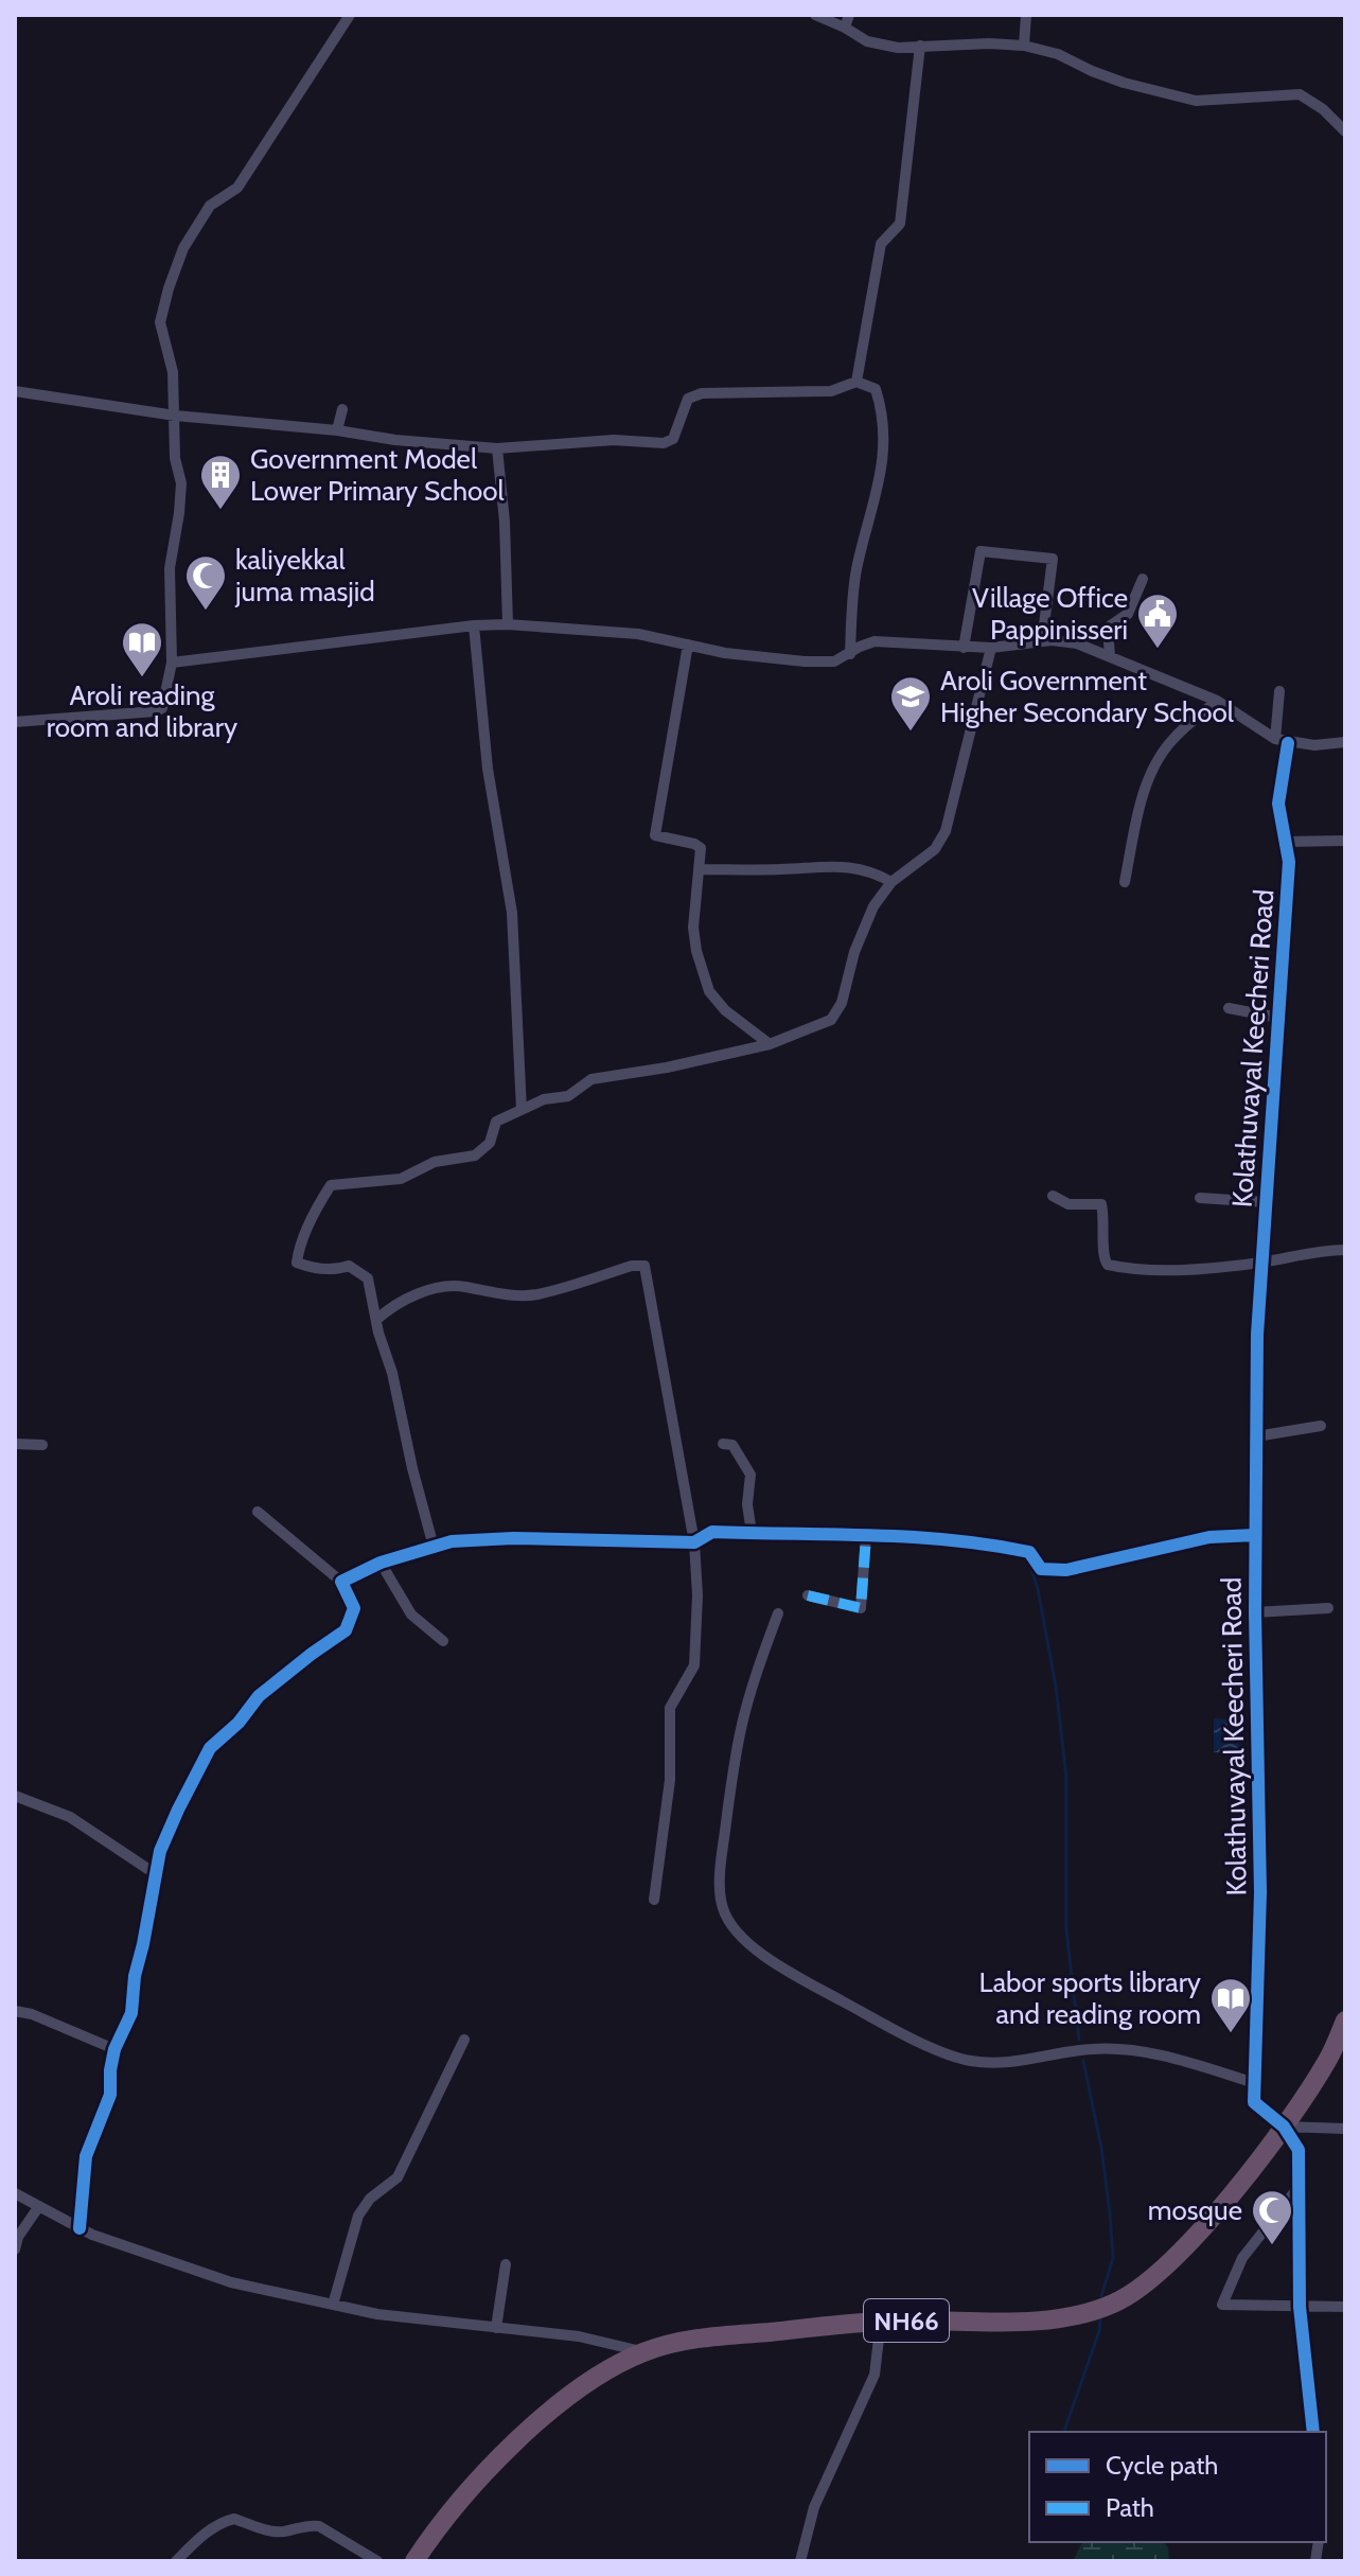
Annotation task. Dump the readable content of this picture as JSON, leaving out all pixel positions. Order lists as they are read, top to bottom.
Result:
{
  "streets": {
    "highway": ["NH66"],
    "street": ["Kolathuvayal Keecheri Road"]
  },
  "crossings": [
    ["Kolathuvayal Keecheri Road", "NH66"]
  ],
  "places": {
    "building": ["Government Model Lower Primary School"],
    "mosque": ["kaliyekkal juma masjid", "mosque"],
    "public building": ["Village Office Pappinisseri"],
    "library": ["Aroli reading room and library", "Labor sports library and reading room"],
    "school or university": ["Aroli Government Higher Secondary School"]
  },
  "legend": ["Cycle path", "Path"]
}
